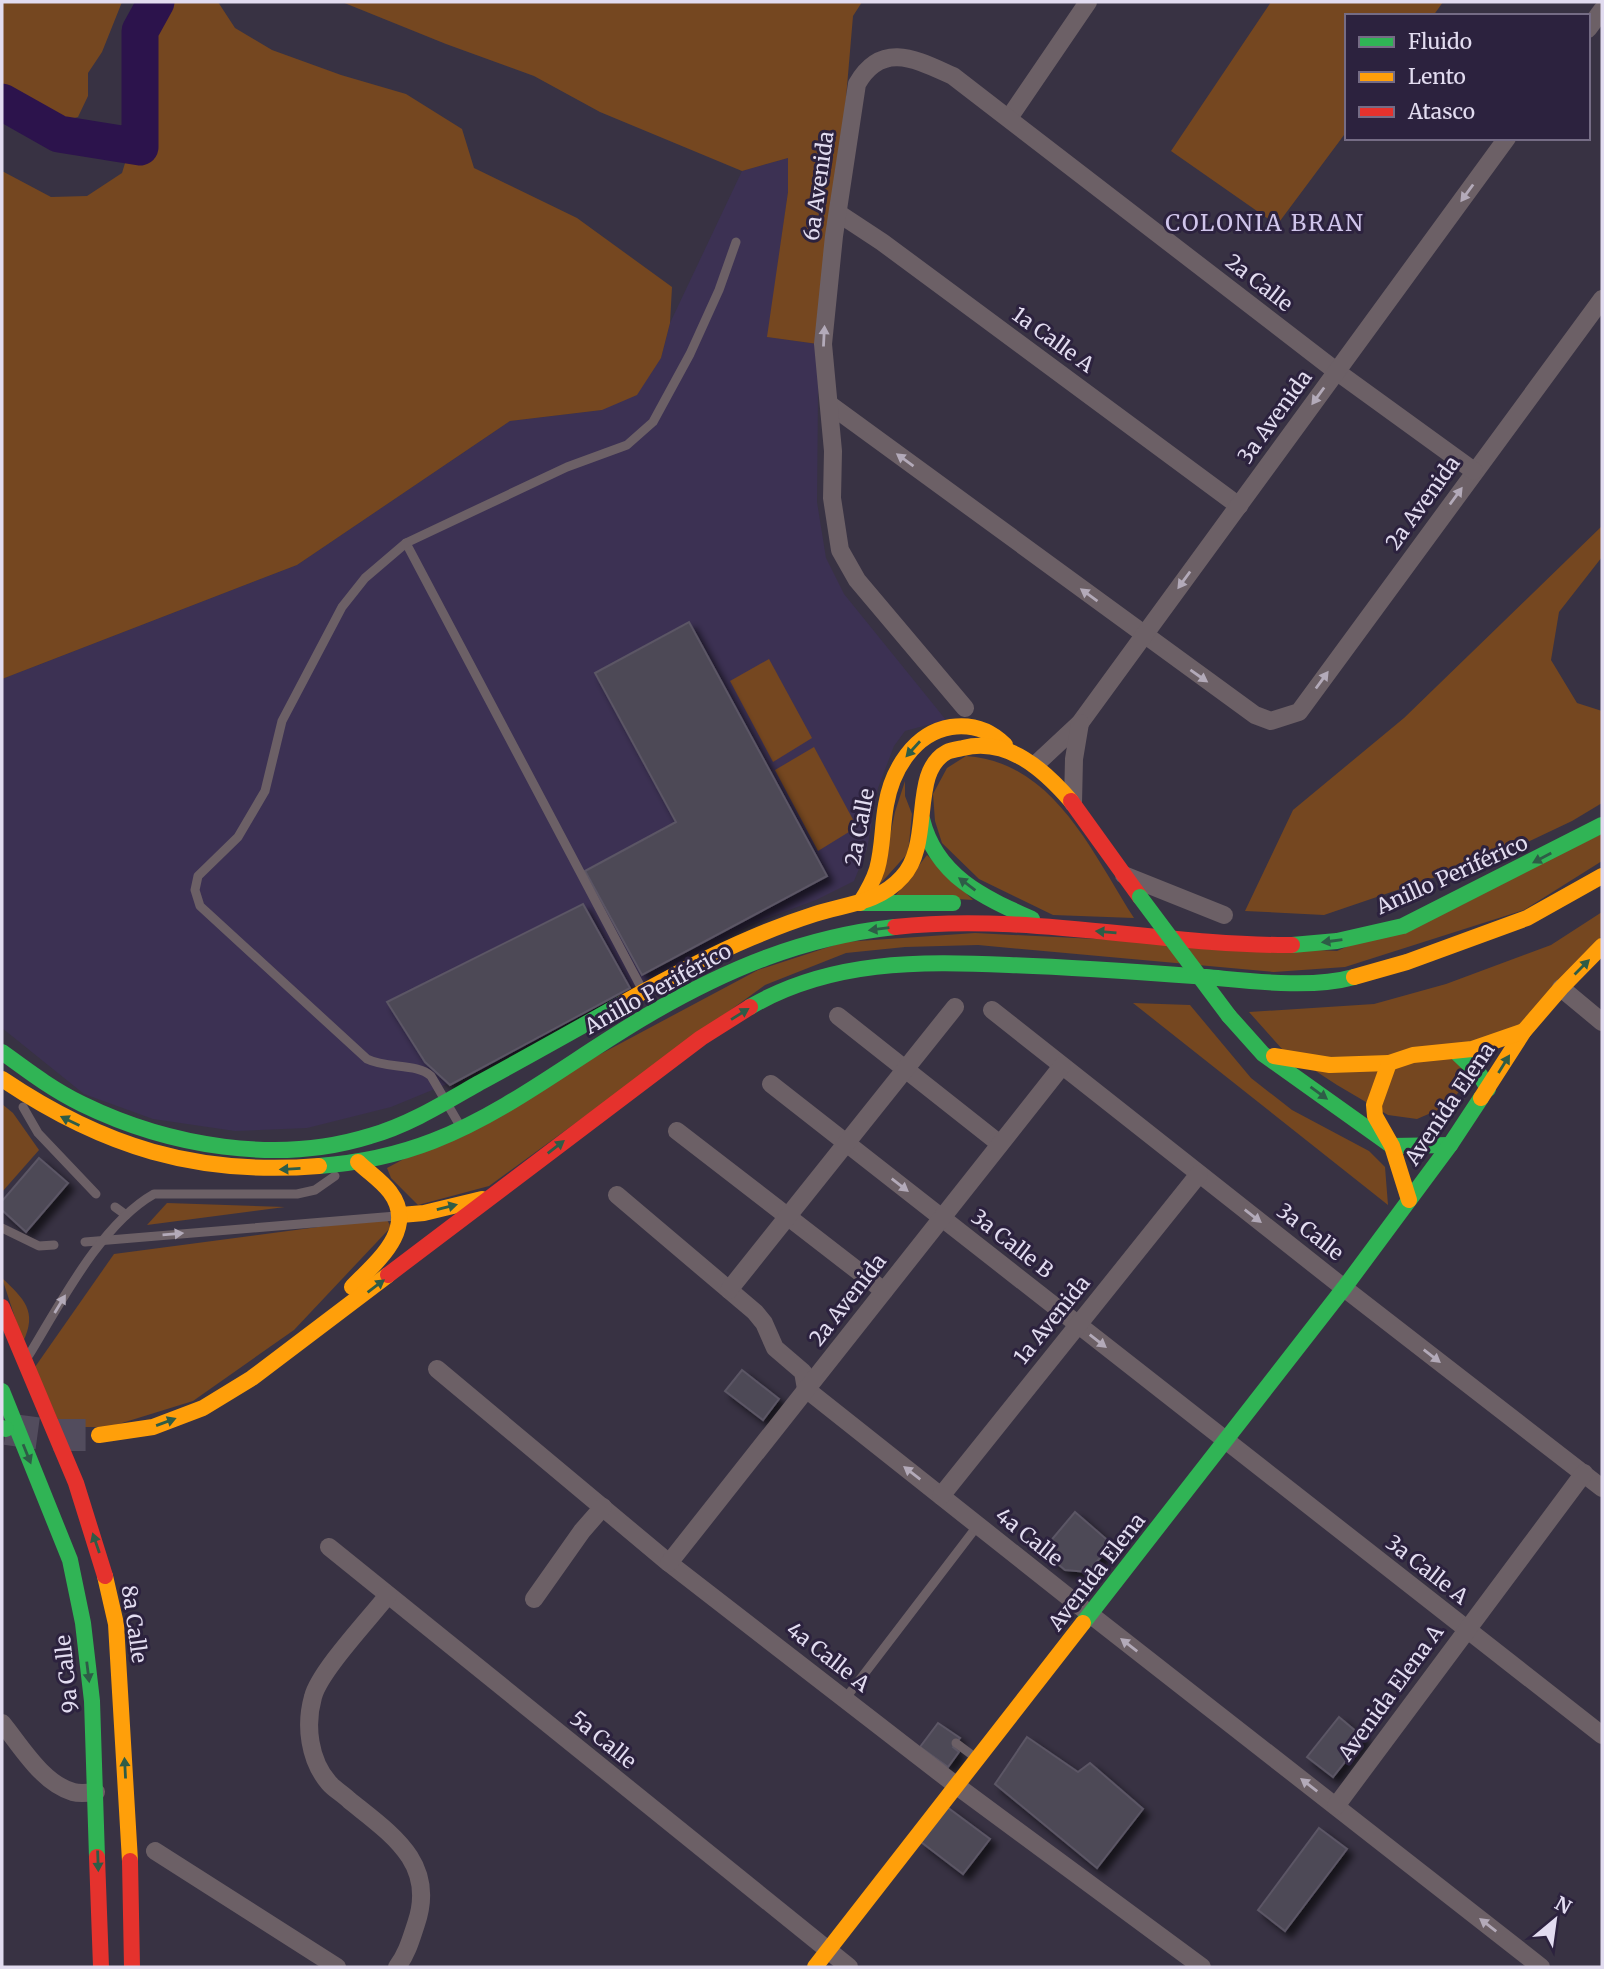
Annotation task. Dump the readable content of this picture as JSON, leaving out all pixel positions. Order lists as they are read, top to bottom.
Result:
{
  "streets": {
    "main road": [
      "2a Calle",
      "Anillo Periférico",
      "Avenida Elena",
      "8a Calle",
      "9a Calle"
    ],
    "street": [
      "6a Avenida",
      "1a Calle A",
      "3a Avenida",
      "2a Avenida",
      "3a Calle",
      "3a Calle B",
      "1a Avenida",
      "4a Calle",
      "3a Calle A",
      "4a Calle A",
      "Avenida Elena A",
      "5a Calle"
    ]
  },
  "crossings": [
    ["6a Avenida", "2a Calle"],
    ["6a Avenida", "1a Calle A"],
    ["2a Calle", "3a Avenida"],
    ["2a Calle", "2a Avenida"],
    ["2a Calle", "Anillo Periférico"],
    ["2a Calle", "Avenida Elena"],
    ["1a Calle A", "3a Avenida"],
    ["3a Avenida", "2a Avenida"],
    ["2a Avenida", "3a Calle"],
    ["2a Avenida", "3a Calle B"],
    ["2a Avenida", "4a Calle"],
    ["2a Avenida", "4a Calle A"],
    ["Avenida Elena", "3a Calle"],
    ["Avenida Elena", "3a Calle B"],
    ["Avenida Elena", "4a Calle"],
    ["Avenida Elena", "3a Calle A"],
    ["Avenida Elena", "4a Calle A"],
    ["Avenida Elena", "5a Calle"],
    ["3a Calle", "1a Avenida"],
    ["3a Calle", "Avenida Elena A"],
    ["3a Calle B", "1a Avenida"],
    ["3a Calle B", "3a Calle A"],
    ["1a Avenida", "4a Calle"],
    ["4a Calle", "Avenida Elena A"],
    ["3a Calle A", "Avenida Elena A"]
  ],
  "one_way": [
    "6a Avenida",
    "3a Avenida",
    "3a Calle",
    "4a Calle",
    "8a Calle",
    "9a Calle"
  ],
  "districts": ["COLONIA BRAN"],
  "legend": ["Fluido", "Lento", "Atasco"],
  "north": "top right"
}
